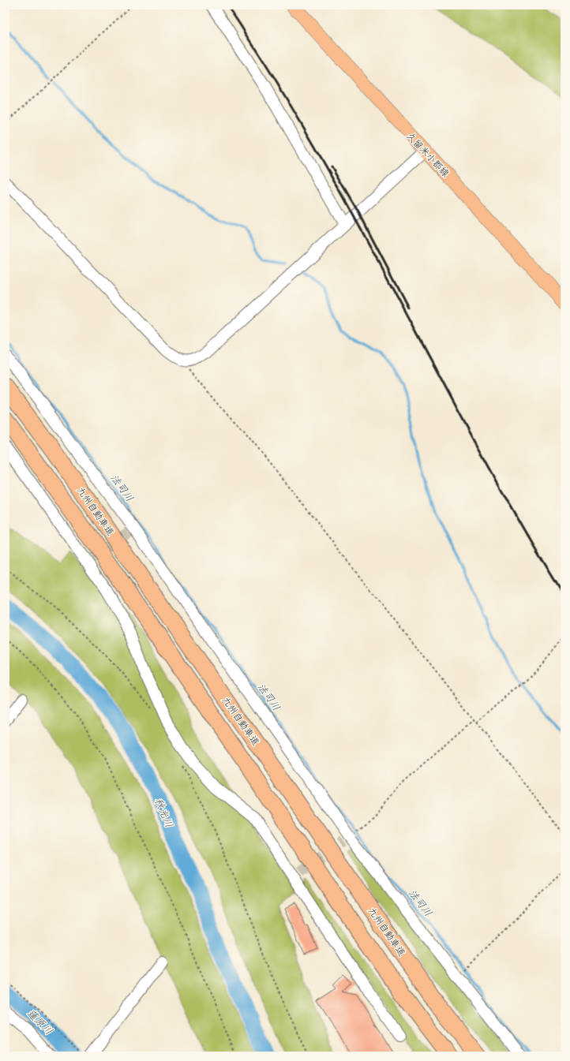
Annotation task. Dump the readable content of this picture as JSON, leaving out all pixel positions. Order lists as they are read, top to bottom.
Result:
{
  "streets": {
    "highway": ["九州自動車道"],
    "main road": ["久留米小郡線"]
  },
  "water": ["法司川", "秋光川", "蓮原川"]
}
